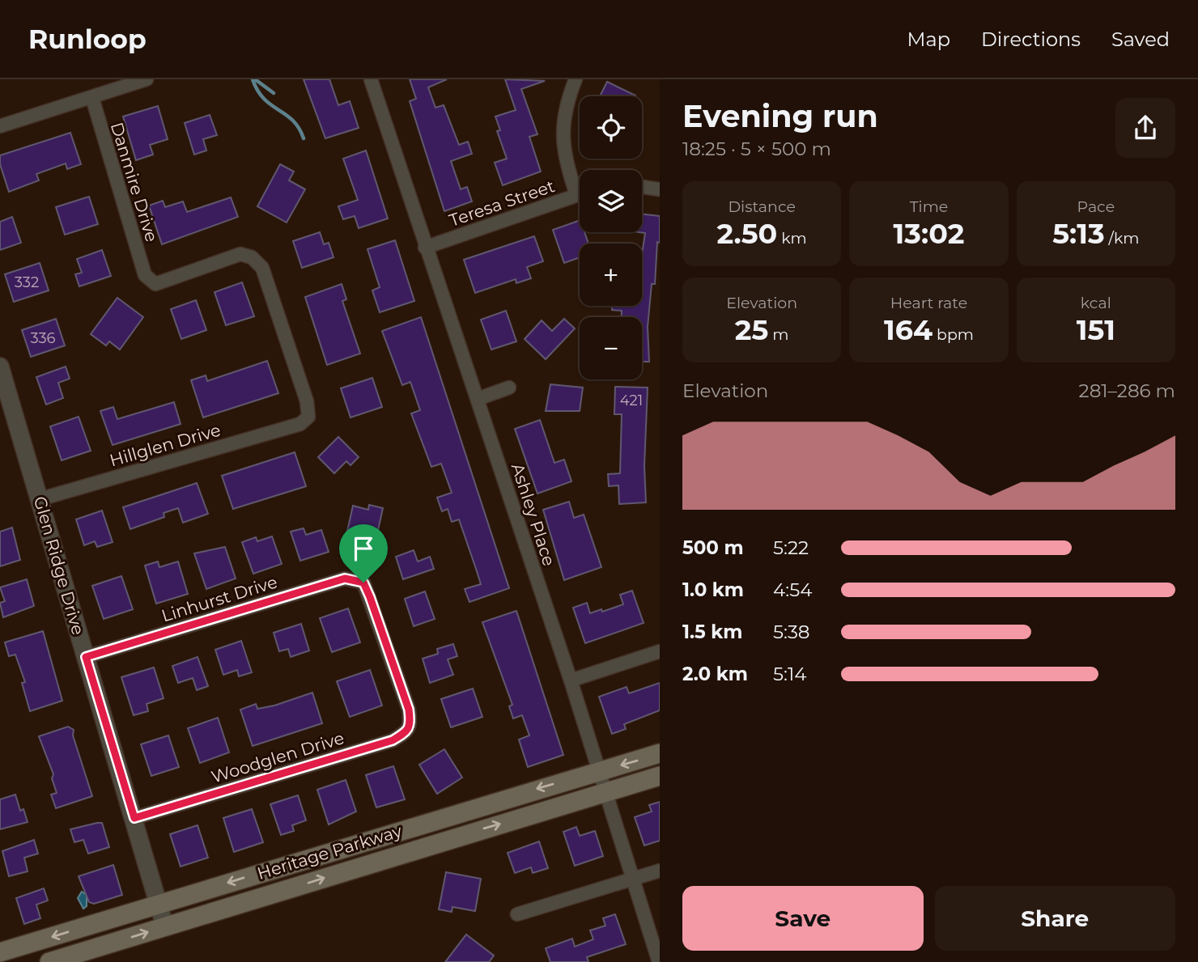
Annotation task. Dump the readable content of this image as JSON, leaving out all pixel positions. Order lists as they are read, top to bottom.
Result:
{
  "streets": {
    "main road": ["Heritage Parkway"],
    "street": [
      "Danmire Drive",
      "Teresa Street",
      "Hillglen Drive",
      "Ashley Place",
      "Glen Ridge Drive",
      "Linhurst Drive",
      "Woodglen Drive"
    ]
  },
  "crossings": [
    ["Danmire Drive", "Hillglen Drive"],
    ["Teresa Street", "Ashley Place"],
    ["Hillglen Drive", "Glen Ridge Drive"],
    ["Ashley Place", "Heritage Parkway"],
    ["Glen Ridge Drive", "Linhurst Drive"],
    ["Glen Ridge Drive", "Woodglen Drive"],
    ["Glen Ridge Drive", "Heritage Parkway"],
    ["Linhurst Drive", "Woodglen Drive"]
  ],
  "house_numbers": ["332", "336", "421"],
  "page": {
    "header": "Runloop",
    "nav": ["Map", "Directions", "Saved"],
    "heading": ["Evening run", "18:25 · 5 × 500 m"],
    "map_buttons": ["+", "−"],
    "stats": [
      ["Distance", "2.50 km"],
      ["Time", "13:02"],
      ["Pace", "5:13 /km"],
      ["Elevation", "25 m"],
      ["Heart rate", "164 bpm"],
      ["kcal", "151"]
    ],
    "chart": ["Elevation", "281–286 m"],
    "list": [
      {
        "name": "500 m",
        "note": "5:22"
      },
      {
        "name": "1.0 km",
        "note": "4:54"
      },
      {
        "name": "1.5 km",
        "note": "5:38"
      },
      {
        "name": "2.0 km",
        "note": "5:14"
      }
    ],
    "buttons": ["Save", "Share"]
  }
}
